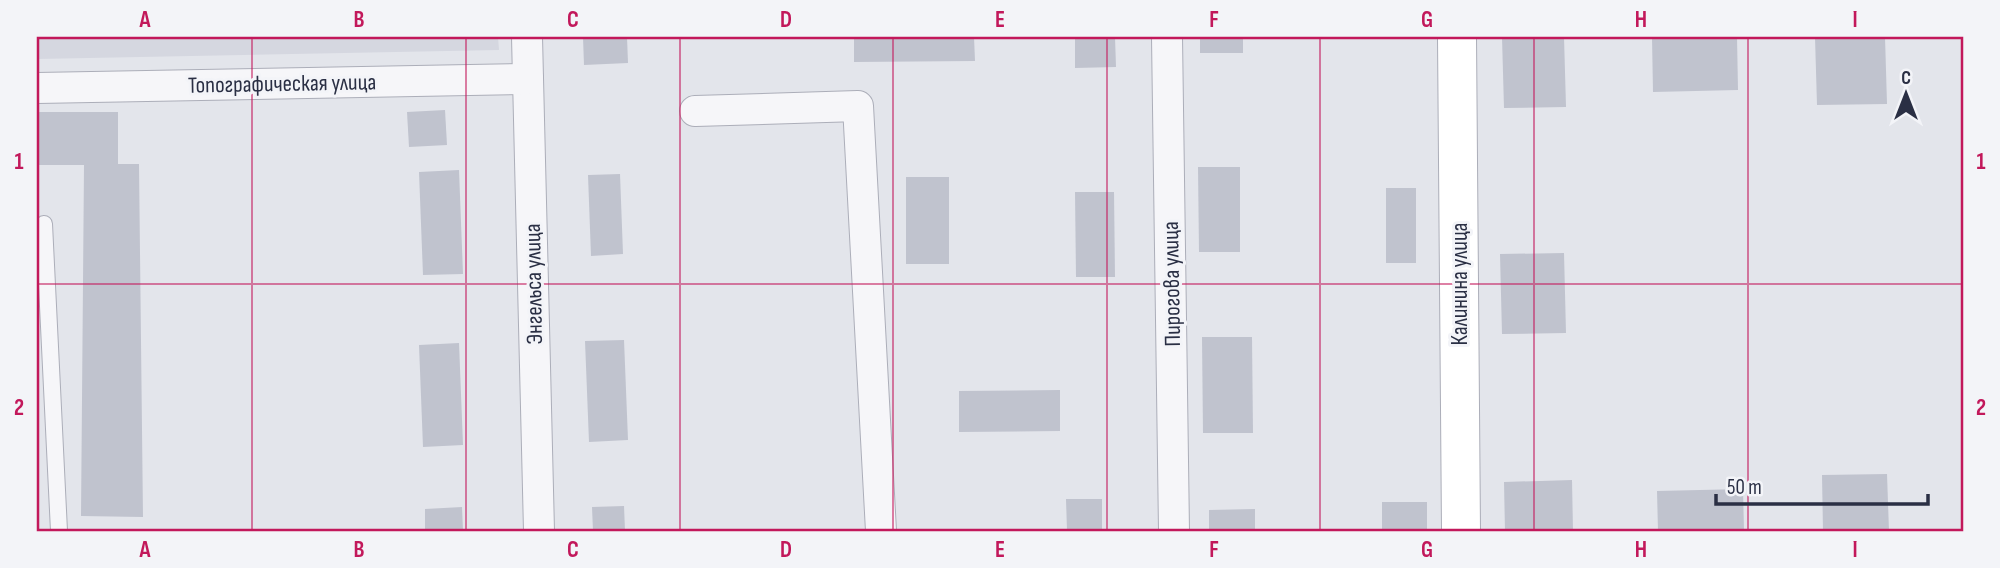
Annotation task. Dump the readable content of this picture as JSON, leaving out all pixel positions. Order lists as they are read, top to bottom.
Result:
{
  "streets": {
    "street": [
      "Топографическая улица",
      "Энгельса улица",
      "Пирогова улица",
      "Калинина улица"
    ]
  },
  "crossings": [
    ["Топографическая улица", "Энгельса улица"]
  ],
  "scale_bar": "50 m",
  "north": "top",
  "grid": {
    "columns": [
      "A",
      "B",
      "C",
      "D",
      "E",
      "F",
      "G",
      "H",
      "I"
    ],
    "rows": ["1", "2"]
  }
}
